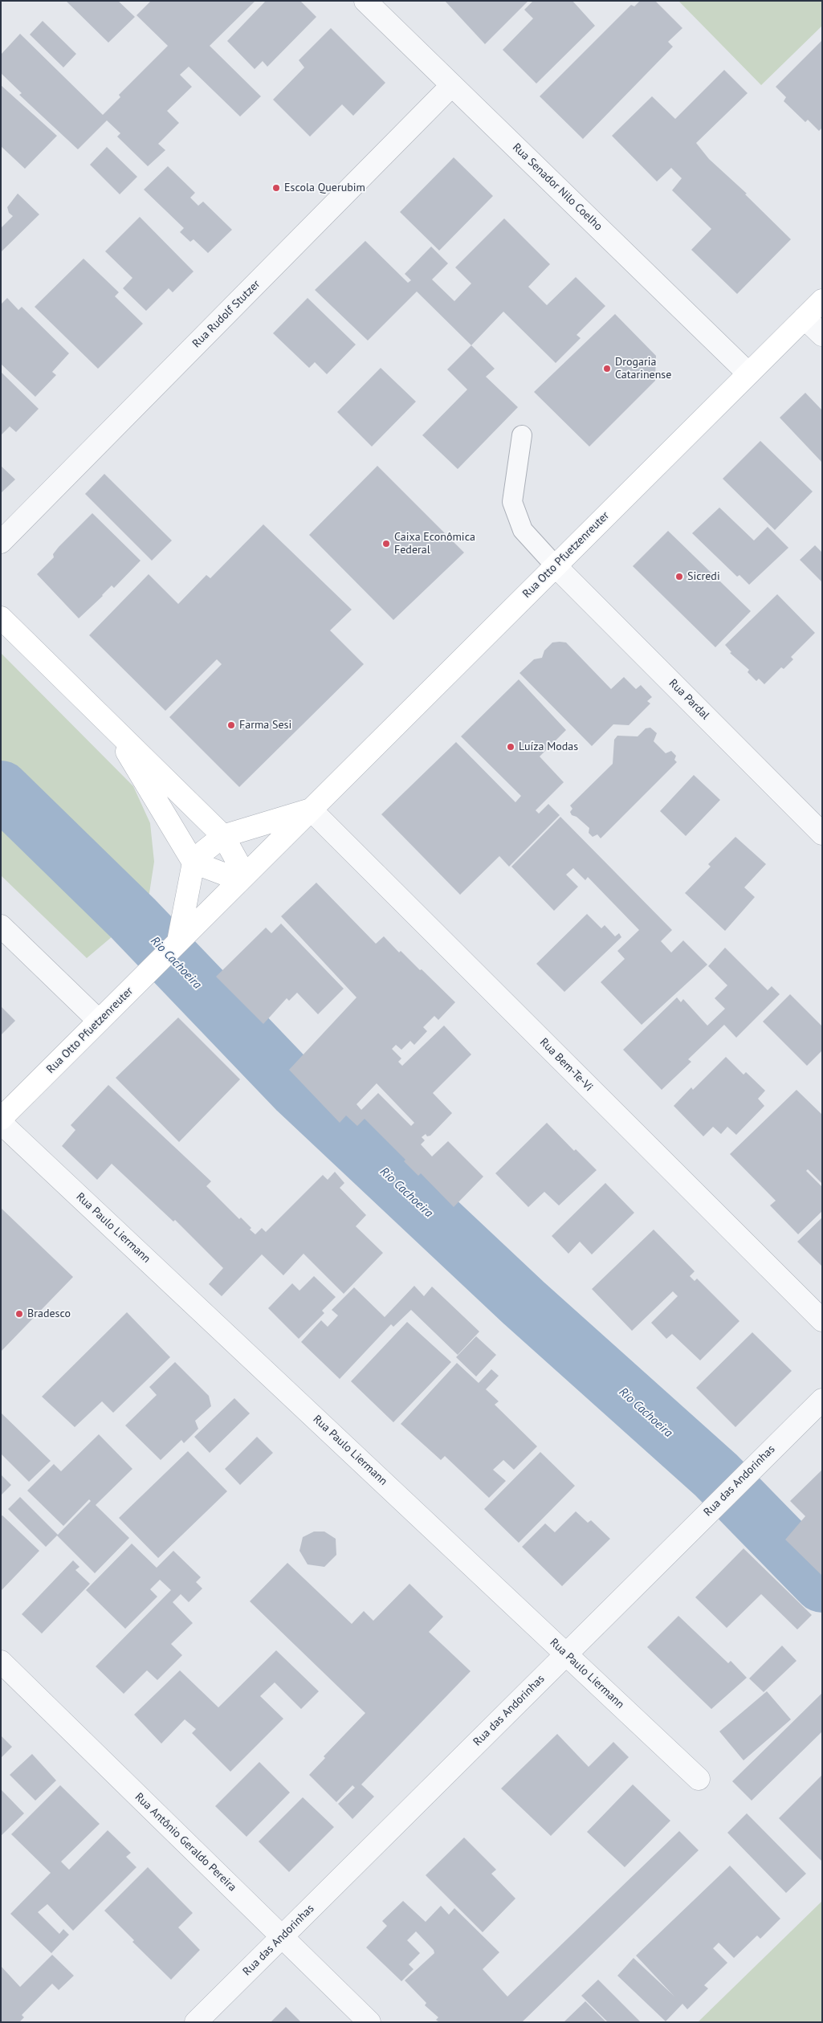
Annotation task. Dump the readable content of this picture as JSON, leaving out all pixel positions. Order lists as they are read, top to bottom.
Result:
{
  "streets": {
    "main road": ["Rua Otto Pfuetzenreuter"],
    "street": [
      "Rua Senador Nilo Coelho",
      "Rua Rudolf Stutzer",
      "Rua Pardal",
      "Rua Bem-Te-Vi",
      "Rua Paulo Liermann",
      "Rua das Andorinhas",
      "Rua Antônio Geraldo Pereira"
    ]
  },
  "crossings": [
    ["Rua Senador Nilo Coelho", "Rua Rudolf Stutzer"],
    ["Rua Senador Nilo Coelho", "Rua Otto Pfuetzenreuter"],
    ["Rua Otto Pfuetzenreuter", "Rua Pardal"],
    ["Rua Otto Pfuetzenreuter", "Rua Bem-Te-Vi"],
    ["Rua Paulo Liermann", "Rua das Andorinhas"],
    ["Rua das Andorinhas", "Rua Antônio Geraldo Pereira"]
  ],
  "water": ["Rio Cachoeira"],
  "places": [
    "Escola Querubim",
    "Drogaria Catarinense",
    "Caixa Econômica Federal",
    "Sicredi",
    "Farma Sesi",
    "Luíza Modas",
    "Bradesco"
  ]
}
